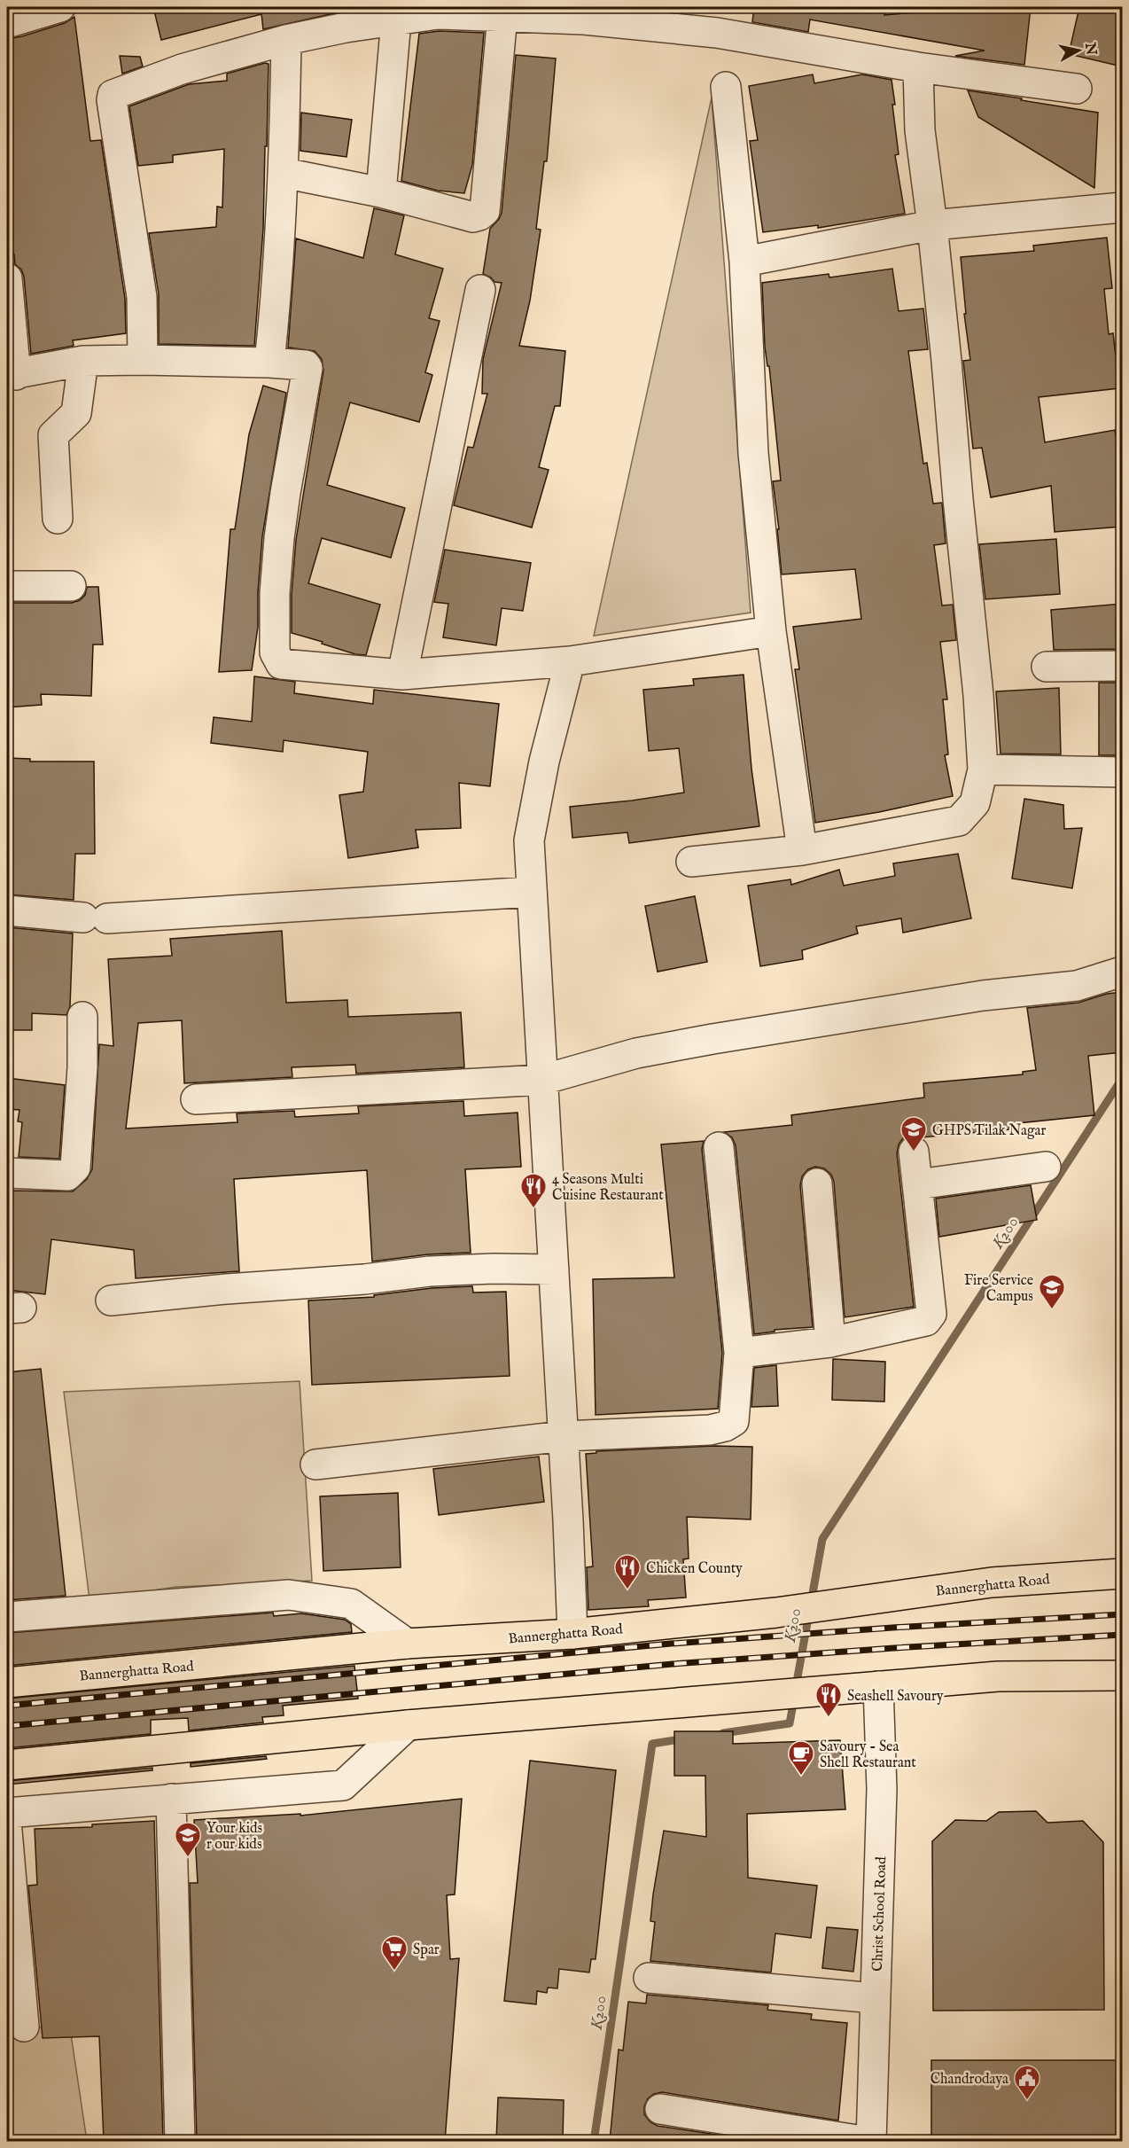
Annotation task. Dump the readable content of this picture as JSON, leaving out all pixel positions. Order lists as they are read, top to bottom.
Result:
{
  "streets": {
    "main road": ["Bannerghatta Road"],
    "street": ["Christ School Road"]
  },
  "water": ["K200"],
  "places": {
    "school or university": ["GHPS Tilak Nagar", "Fire Service Campus", "Your kids r our kids"],
    "restaurant": ["4 Seasons Multi Cuisine Restaurant", "Chicken County", "Seashell Savoury"],
    "cafe": ["Savoury - Sea Shell Restaurant"],
    "supermarket": ["Spar"],
    "public building": ["Chandrodaya"]
  },
  "north": "right"
}
